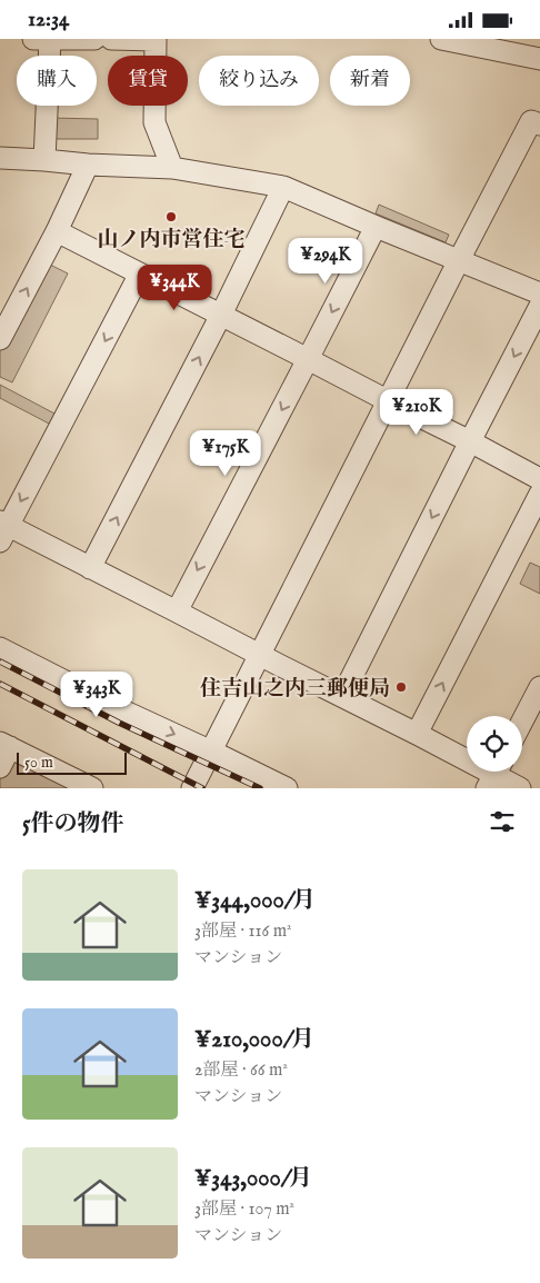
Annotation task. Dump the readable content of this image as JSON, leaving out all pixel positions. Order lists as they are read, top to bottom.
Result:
{
  "places": ["山ノ内市営住宅", "住吉山之内三郵便局"],
  "scale_bar": "50 m",
  "page": {
    "status": "12:34",
    "chip": [
      "購入",
      "賃貸",
      "絞り込み",
      "新着"
    ],
    "price": [
      "¥294K",
      "¥344K",
      "¥210K",
      "¥175K",
      "¥343K"
    ],
    "scale": "50 m",
    "heading": "5件の物件",
    "list": [
      {
        "name": "¥344,000/月",
        "note": "3部屋 · 116 m² · マンション"
      },
      {
        "name": "¥210,000/月",
        "note": "2部屋 · 66 m² · マンション"
      },
      {
        "name": "¥343,000/月",
        "note": "3部屋 · 107 m² · マンション"
      }
    ]
  }
}
